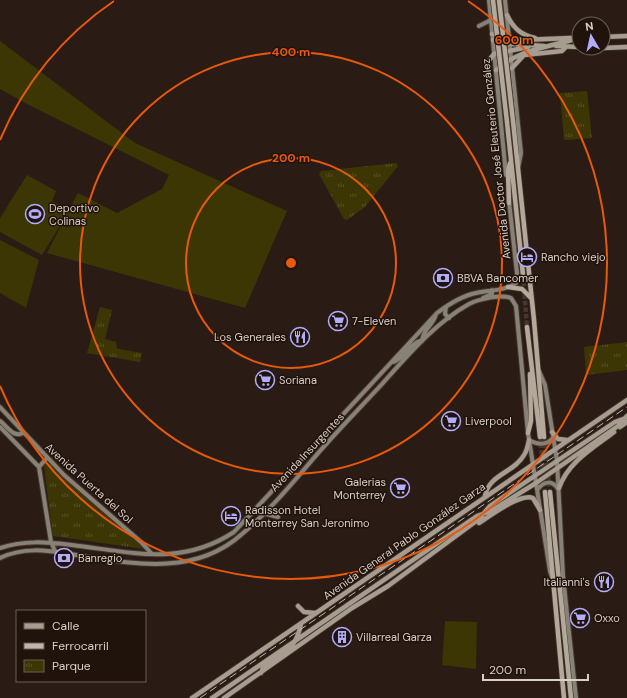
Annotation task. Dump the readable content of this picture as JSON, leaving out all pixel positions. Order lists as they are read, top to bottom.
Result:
{
  "streets": {
    "highway": ["Avenida Doctor José Eleuterio González"],
    "main road": ["Avenida Insurgentes", "Avenida Puerta del Sol", "Avenida General Pablo González Garza"]
  },
  "crossings": [
    ["Avenida Doctor José Eleuterio González", "Avenida Insurgentes"],
    ["Avenida Insurgentes", "Avenida Puerta del Sol"]
  ],
  "places": {
    "sports": ["Deportivo Colinas"],
    "hotel": ["Rancho viejo", "Radisson Hotel Monterrey San Jeronimo"],
    "bank": ["BBVA Bancomer", "Banregio"],
    "supermarket": [
      "7-Eleven",
      "Soriana",
      "Liverpool",
      "Galerias Monterrey",
      "Oxxo"
    ],
    "restaurant": ["Los Generales", "Italianni's"],
    "building": ["Villarreal Garza"]
  },
  "legend": ["Calle", "Ferrocarril", "Parque"],
  "scale_bar": "200 m",
  "north": "top",
  "rings": ["600 m", "400 m", "200 m"]
}
